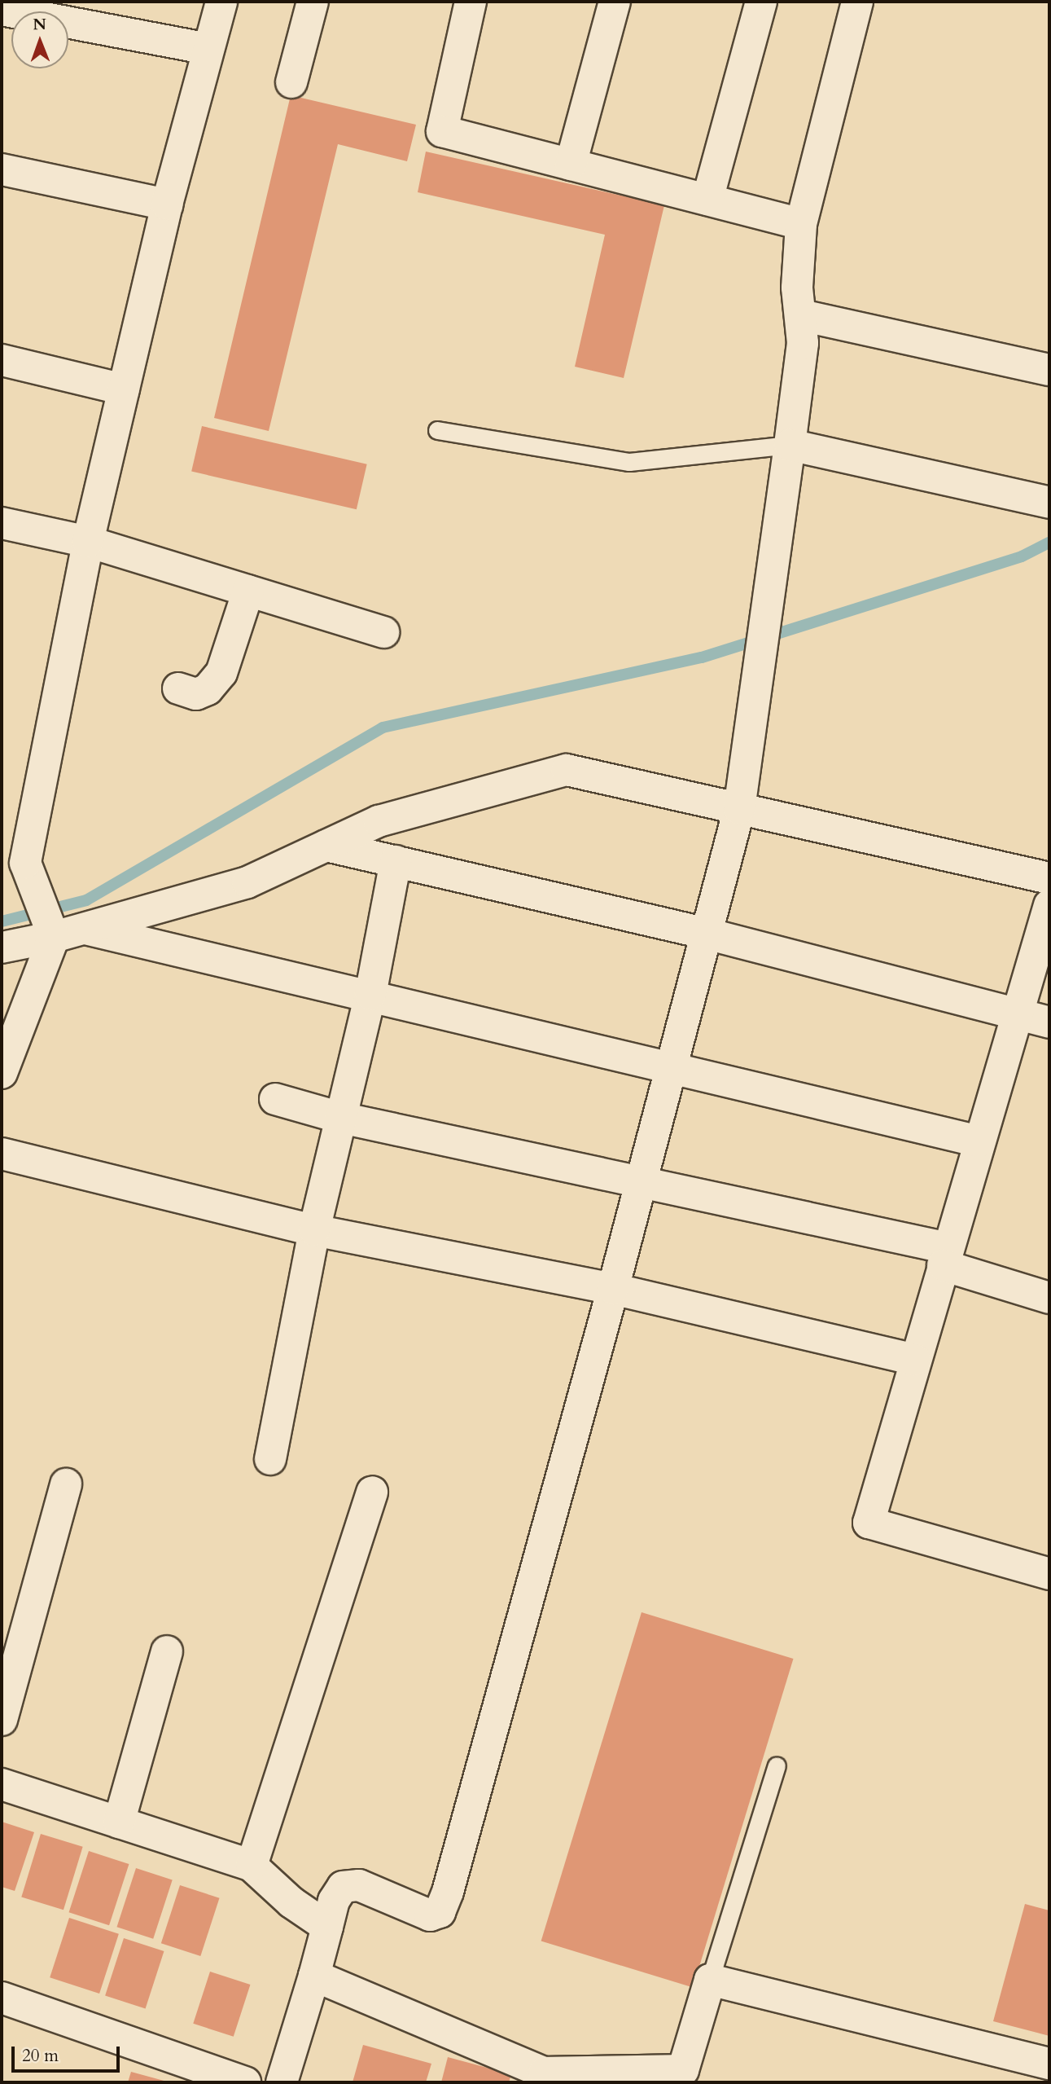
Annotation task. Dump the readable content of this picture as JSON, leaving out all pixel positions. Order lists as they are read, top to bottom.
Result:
{
  "scale_bar": "20 m",
  "north": "top"
}
